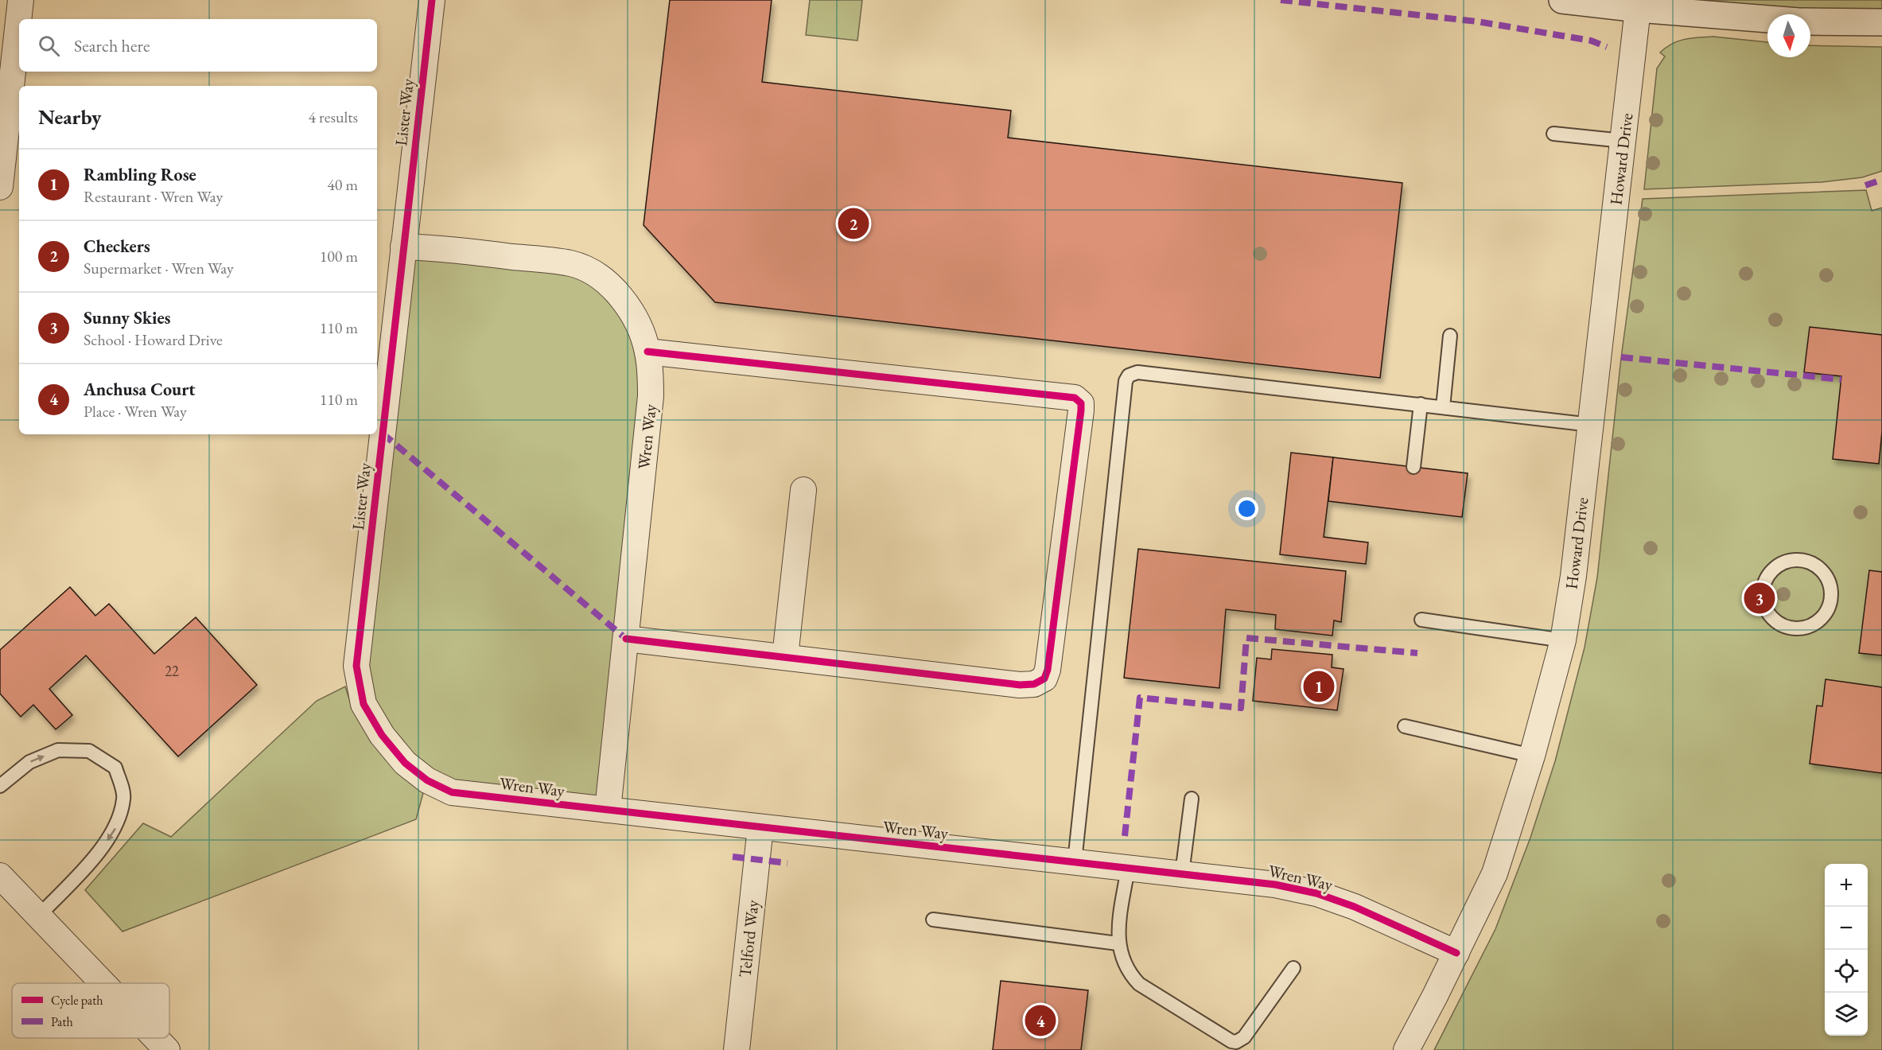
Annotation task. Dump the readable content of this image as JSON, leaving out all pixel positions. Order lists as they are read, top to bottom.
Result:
{
  "streets": {
    "street": [
      "Lister Way",
      "Howard Drive",
      "Wren Way",
      "Telford Way"
    ]
  },
  "crossings": [
    ["Lister Way", "Wren Way"],
    ["Howard Drive", "Wren Way"],
    ["Wren Way", "Telford Way"]
  ],
  "house_numbers": ["22"],
  "legend": ["Cycle path", "Path"],
  "north": "bottom",
  "page": {
    "search": "Search here",
    "heading": ["Nearby", "4 results"],
    "list": [
      {
        "mark": "1",
        "name": "Rambling Rose",
        "note": "Restaurant · Wren Way",
        "value": "40 m"
      },
      {
        "mark": "2",
        "name": "Checkers",
        "note": "Supermarket · Wren Way",
        "value": "100 m"
      },
      {
        "mark": "3",
        "name": "Sunny Skies",
        "note": "School · Howard Drive",
        "value": "110 m"
      },
      {
        "mark": "4",
        "name": "Anchusa Court",
        "note": "Place · Wren Way",
        "value": "110 m"
      }
    ],
    "pins": [
      "2",
      "3",
      "1",
      "4"
    ],
    "map_buttons": ["+", "−"]
  }
}
